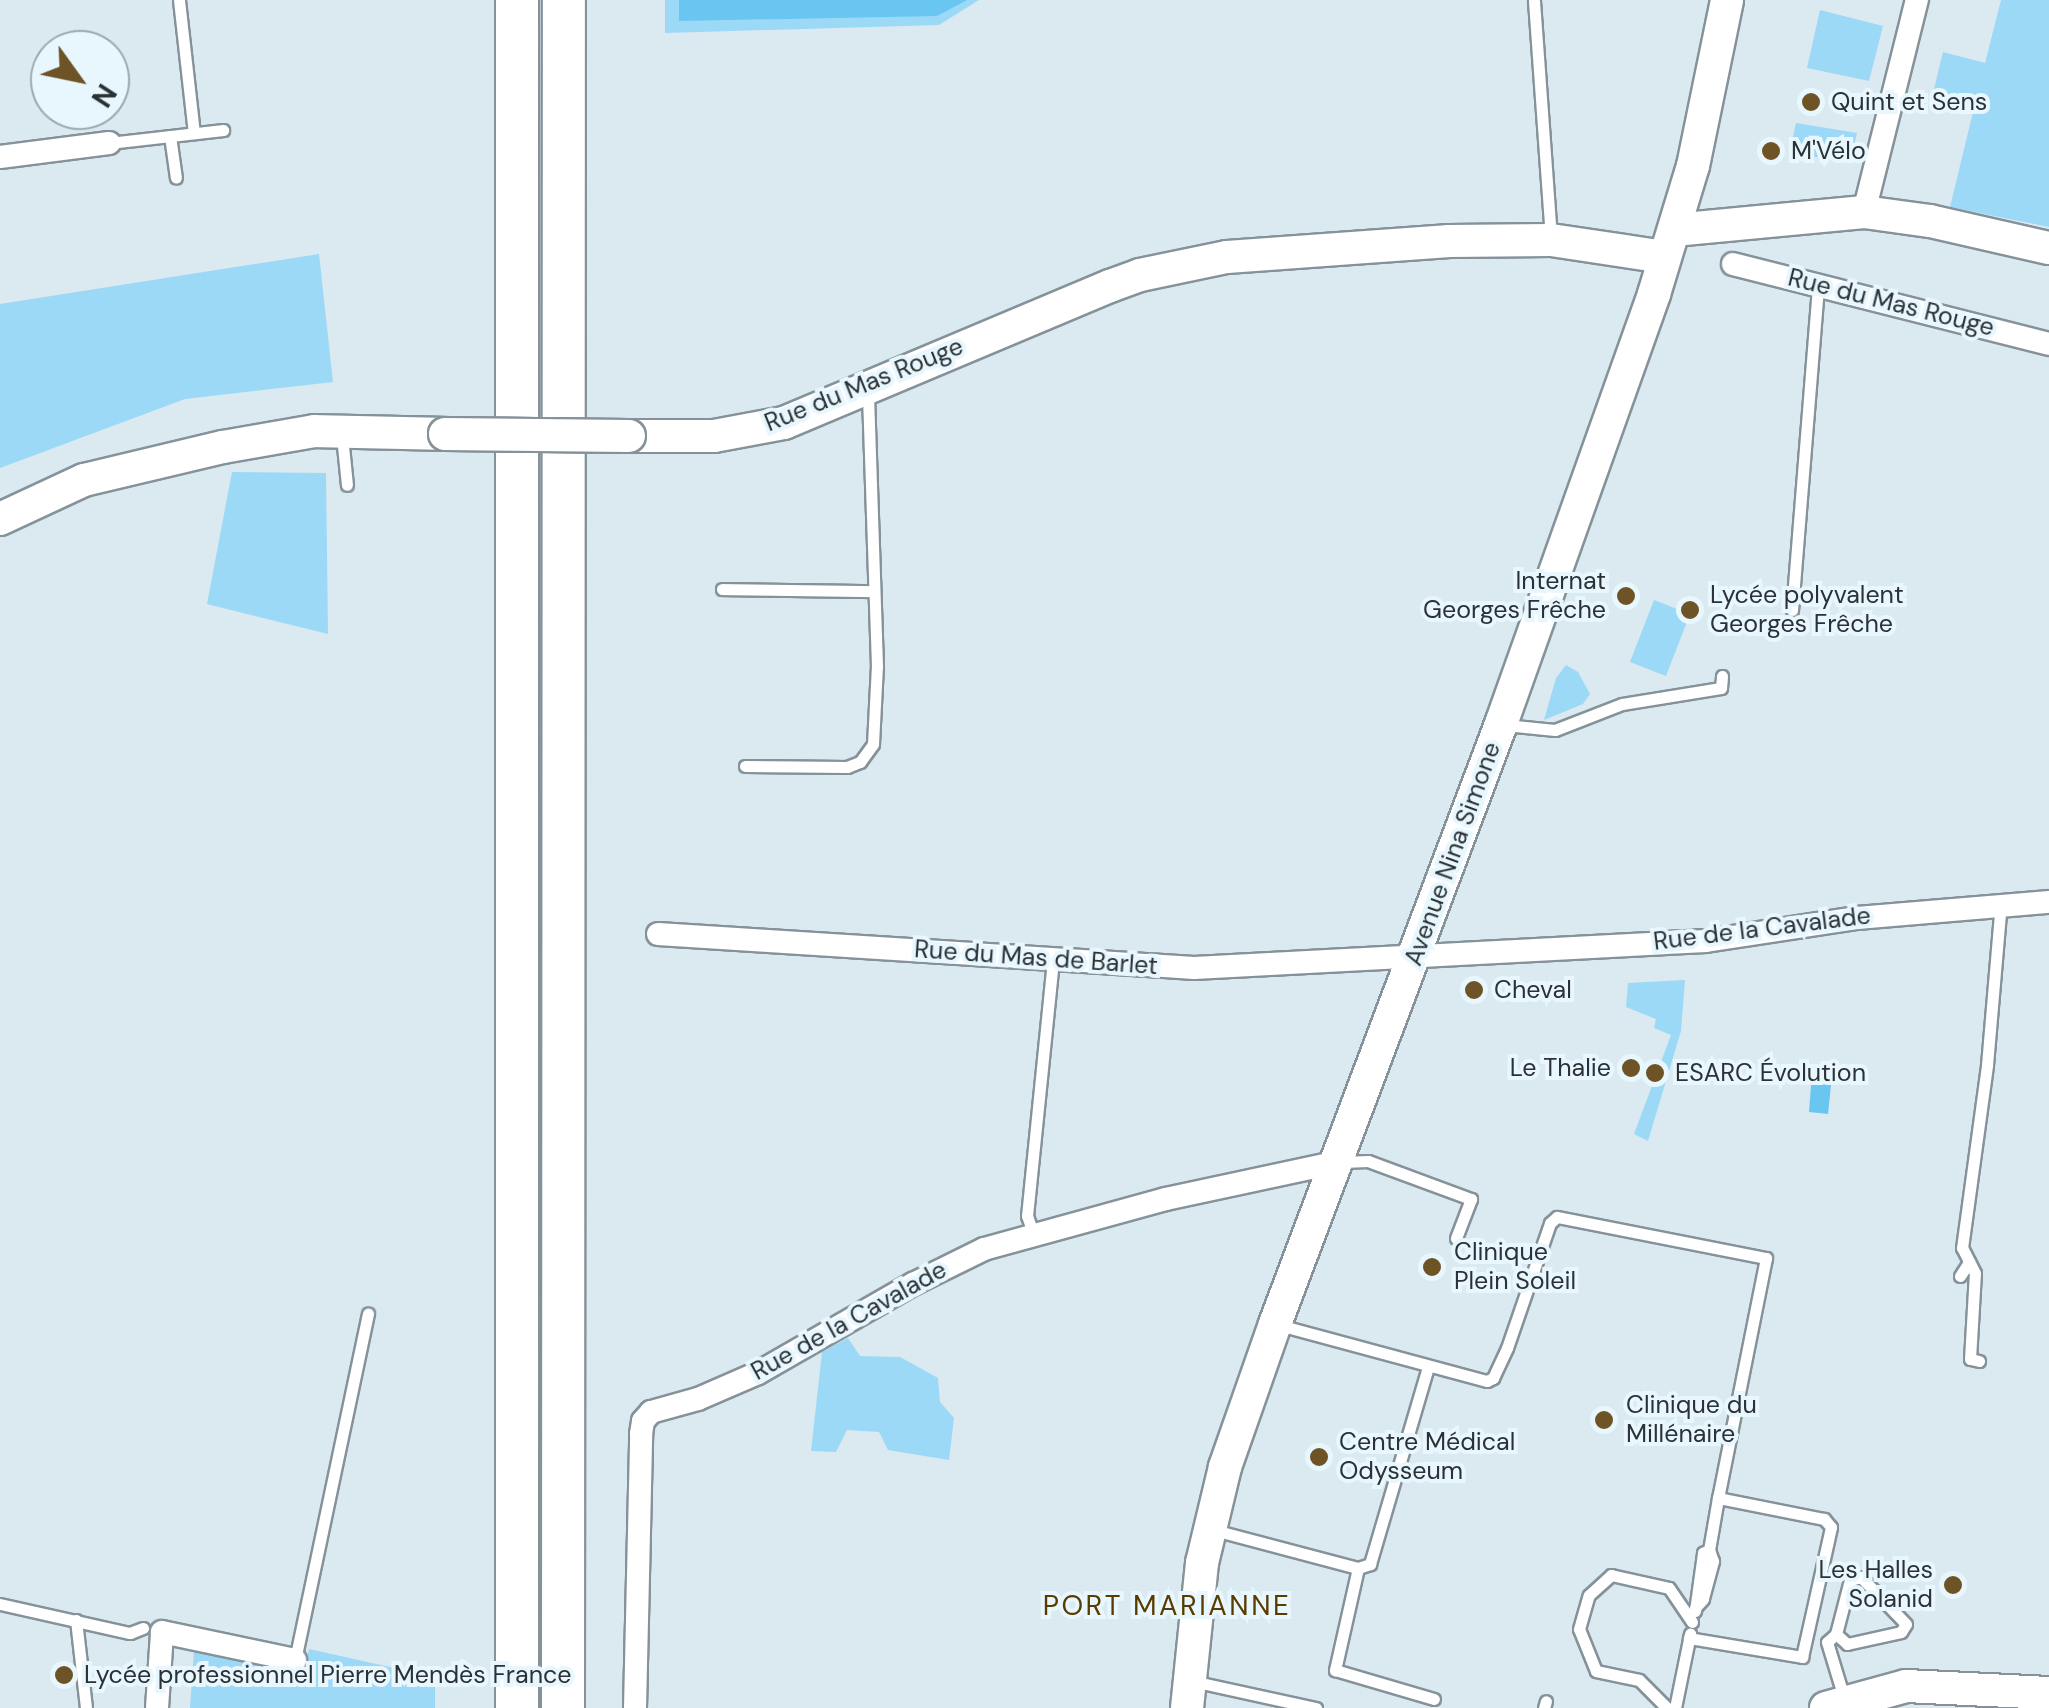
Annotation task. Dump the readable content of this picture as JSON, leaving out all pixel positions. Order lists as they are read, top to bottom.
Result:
{
  "streets": {
    "street": [
      "Rue du Mas Rouge",
      "Avenue Nina Simone",
      "Rue de la Cavalade",
      "Rue du Mas de Barlet"
    ]
  },
  "crossings": [
    ["Rue du Mas Rouge", "Avenue Nina Simone"],
    ["Avenue Nina Simone", "Rue de la Cavalade"],
    ["Avenue Nina Simone", "Rue du Mas de Barlet"],
    ["Rue de la Cavalade", "Rue du Mas de Barlet"]
  ],
  "districts": ["PORT MARIANNE"],
  "places": [
    "Quint et Sens",
    "M'Vélo",
    "Internat Georges Frêche",
    "Lycée polyvalent Georges Frêche",
    "Cheval",
    "Le Thalie",
    "ESARC Évolution",
    "Clinique Plein Soleil",
    "Clinique du Millénaire",
    "Centre Médical Odysseum",
    "Les Halles Solanid",
    "Lycée professionnel Pierre Mendès France"
  ],
  "north": "bottom right"
}
